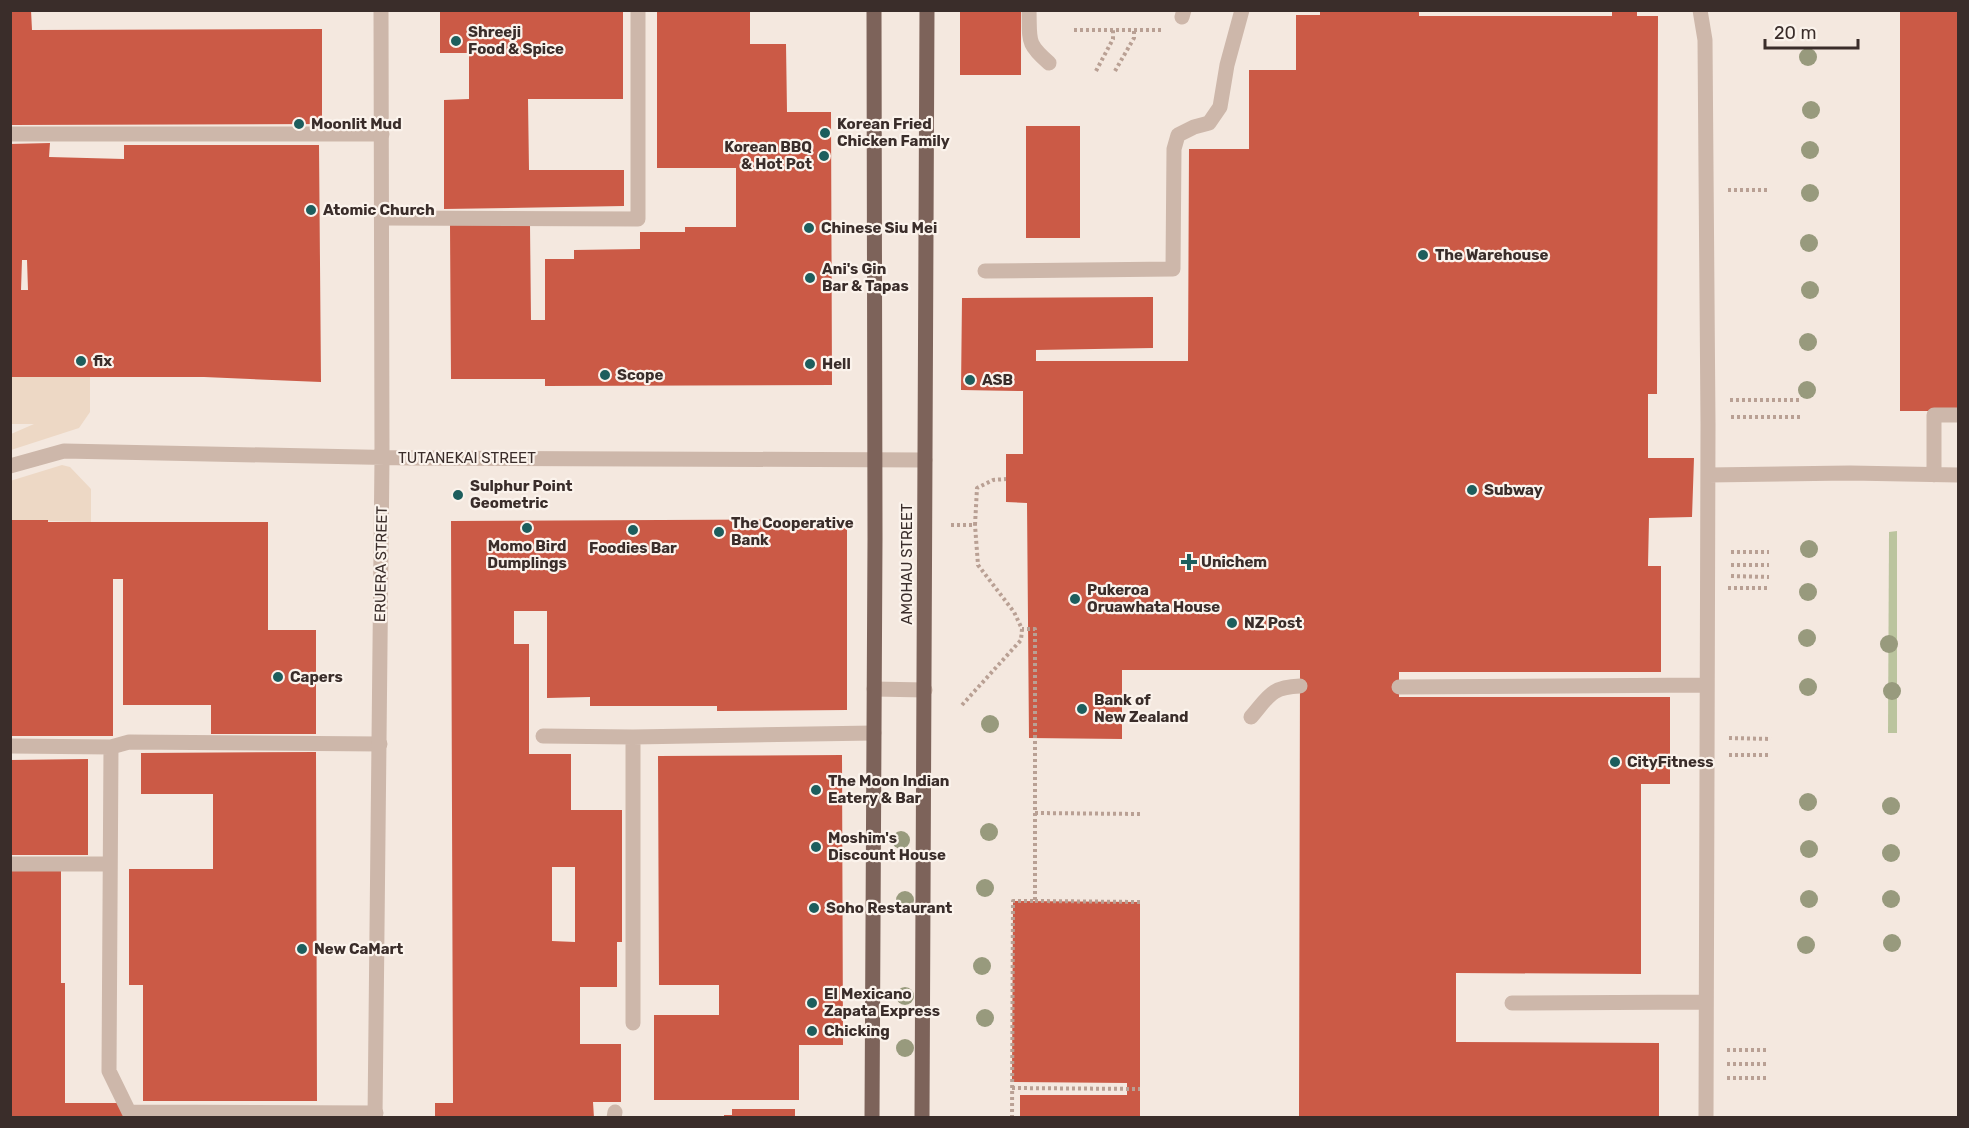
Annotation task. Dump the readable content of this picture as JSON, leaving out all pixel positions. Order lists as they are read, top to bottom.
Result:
{
  "streets": {
    "main road": ["AMOHAU STREET"],
    "street": ["TUTANEKAI STREET", "ERUERA STREET"]
  },
  "crossings": [
    ["TUTANEKAI STREET", "ERUERA STREET"],
    ["TUTANEKAI STREET", "AMOHAU STREET"]
  ],
  "places": {
    "other": [
      "Shreeji Food & Spice",
      "Moonlit Mud",
      "Korean Fried Chicken Family",
      "Korean BBQ & Hot Pot",
      "Atomic Church",
      "Chinese Siu Mei",
      "The Warehouse",
      "Ani's Gin Bar & Tapas",
      "fix",
      "Hell",
      "Scope",
      "ASB",
      "Subway",
      "Sulphur Point Geometric",
      "Momo Bird Dumplings",
      "Foodies Bar",
      "The Cooperative Bank",
      "Pukeroa Oruawhata House",
      "NZ Post",
      "Capers",
      "Bank of New Zealand",
      "CityFitness",
      "The Moon Indian Eatery & Bar",
      "Moshim's Discount House",
      "Soho Restaurant",
      "New CaMart",
      "El Mexicano Zapata Express",
      "Chicking"
    ],
    "health": ["Unichem"]
  },
  "scale_bar": "20 m"
}
